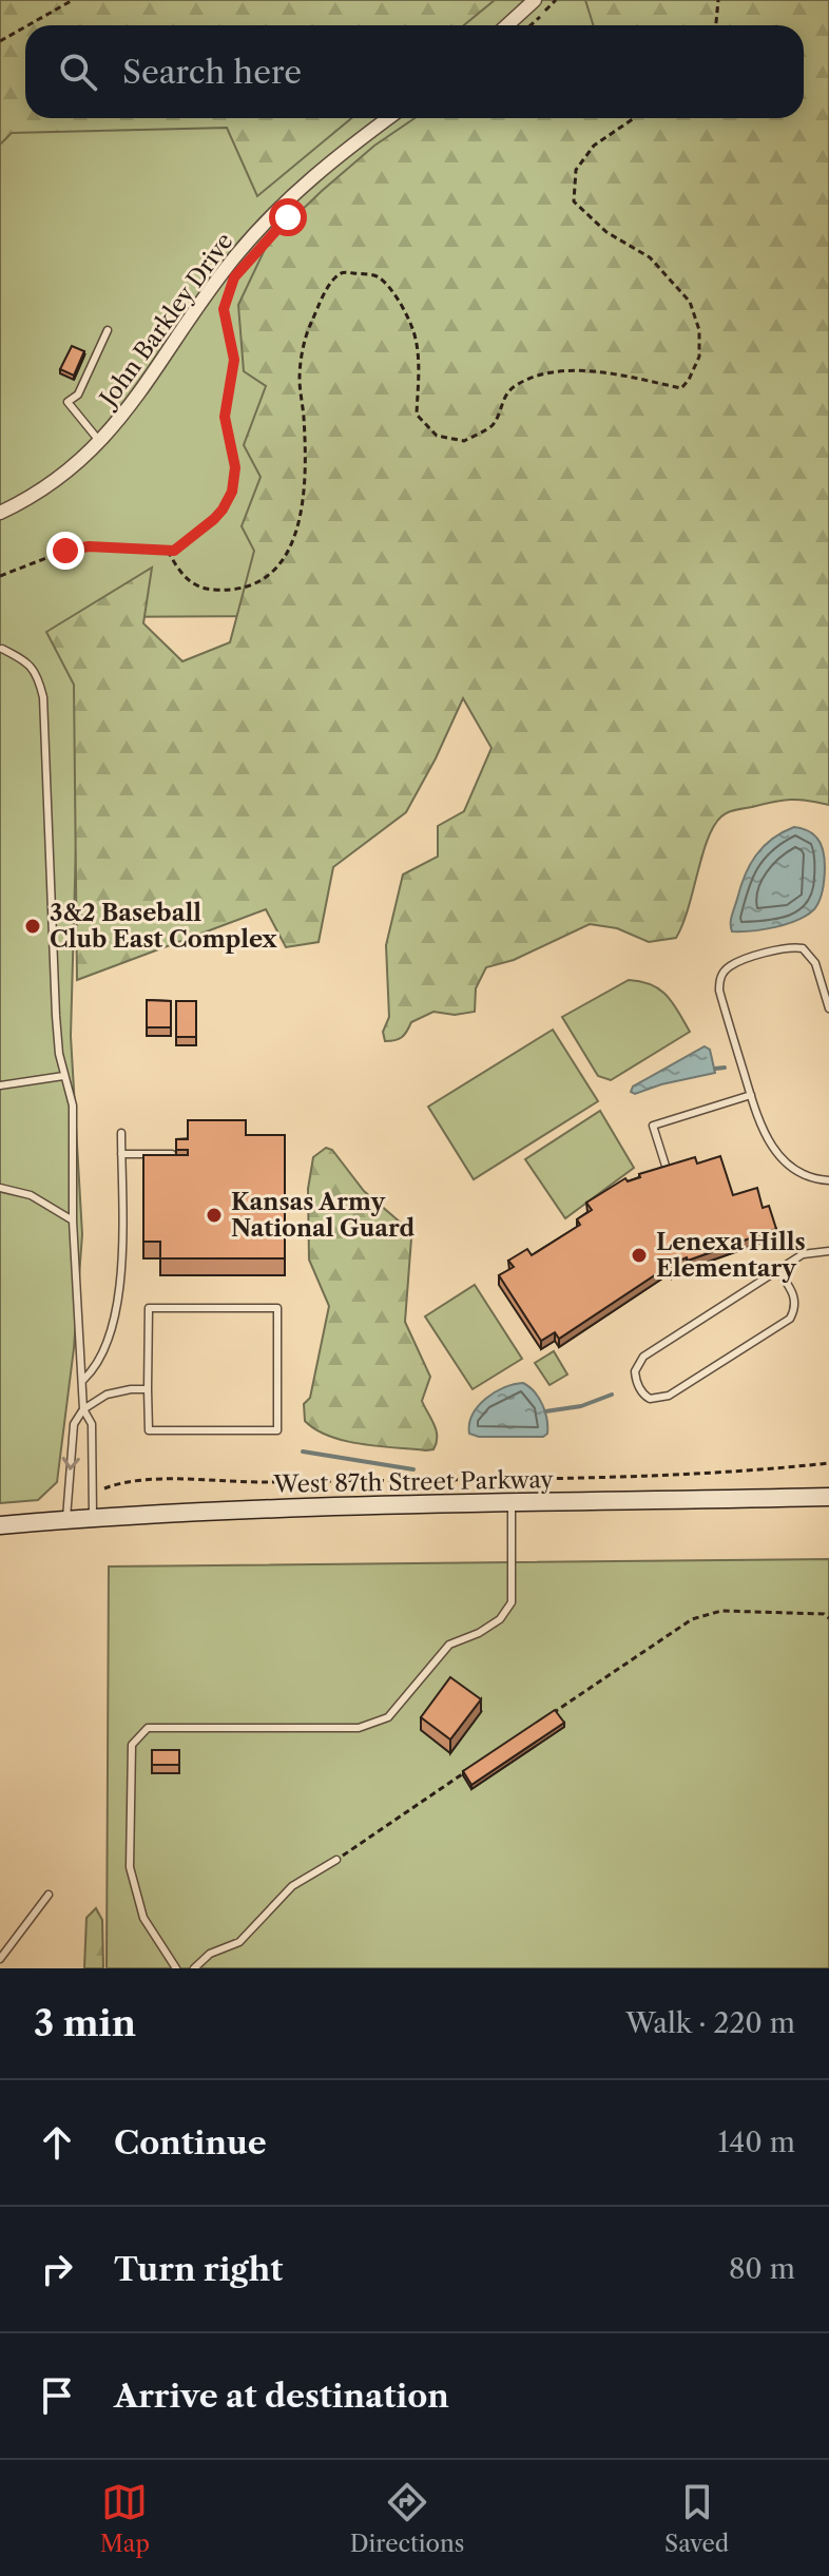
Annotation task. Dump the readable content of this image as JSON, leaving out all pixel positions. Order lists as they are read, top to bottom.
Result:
{
  "streets": {
    "main road": ["West 87th Street Parkway"],
    "street": ["John Barkley Drive"]
  },
  "places": ["3&2 Baseball Club East Complex", "Kansas Army National Guard", "Lenexa Hills Elementary"],
  "page": {
    "search": "Search here",
    "heading": ["3 min", "Walk · 220 m"],
    "list": [
      ["Continue", "140 m"],
      ["Turn right", "80 m"],
      "Arrive at destination"
    ],
    "nav": ["Map", "Directions", "Saved"]
  }
}
